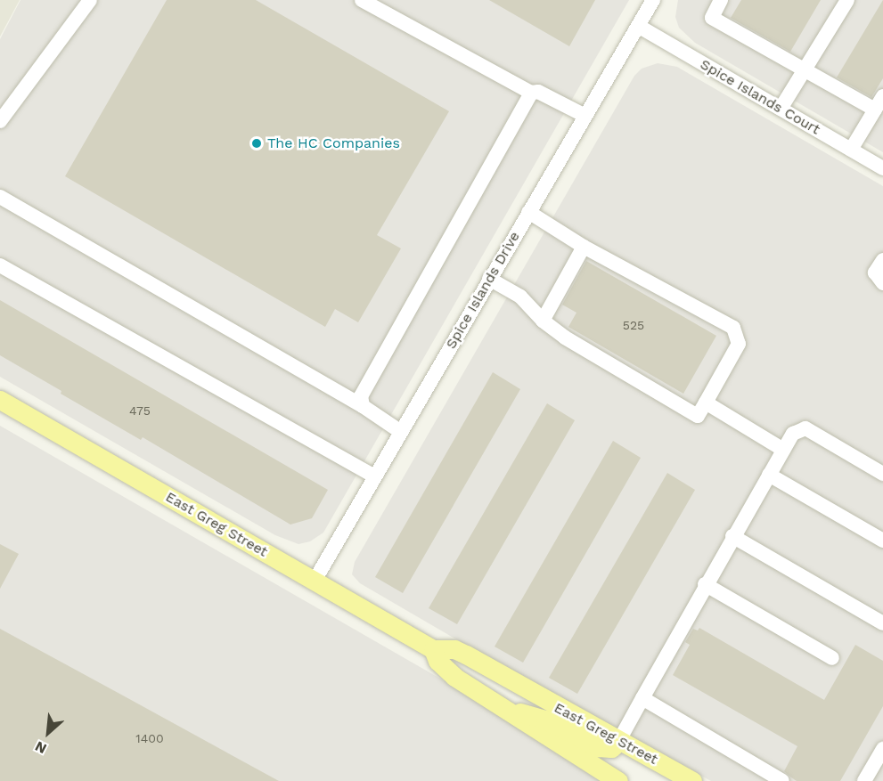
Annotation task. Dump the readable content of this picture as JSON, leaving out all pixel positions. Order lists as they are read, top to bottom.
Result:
{
  "streets": {
    "main road": ["East Greg Street"],
    "street": ["Spice Islands Court", "Spice Islands Drive"]
  },
  "crossings": [
    ["Spice Islands Court", "Spice Islands Drive"],
    ["Spice Islands Drive", "East Greg Street"]
  ],
  "places": ["The HC Companies"],
  "house_numbers": ["525", "475", "1400"],
  "north": "bottom left"
}
